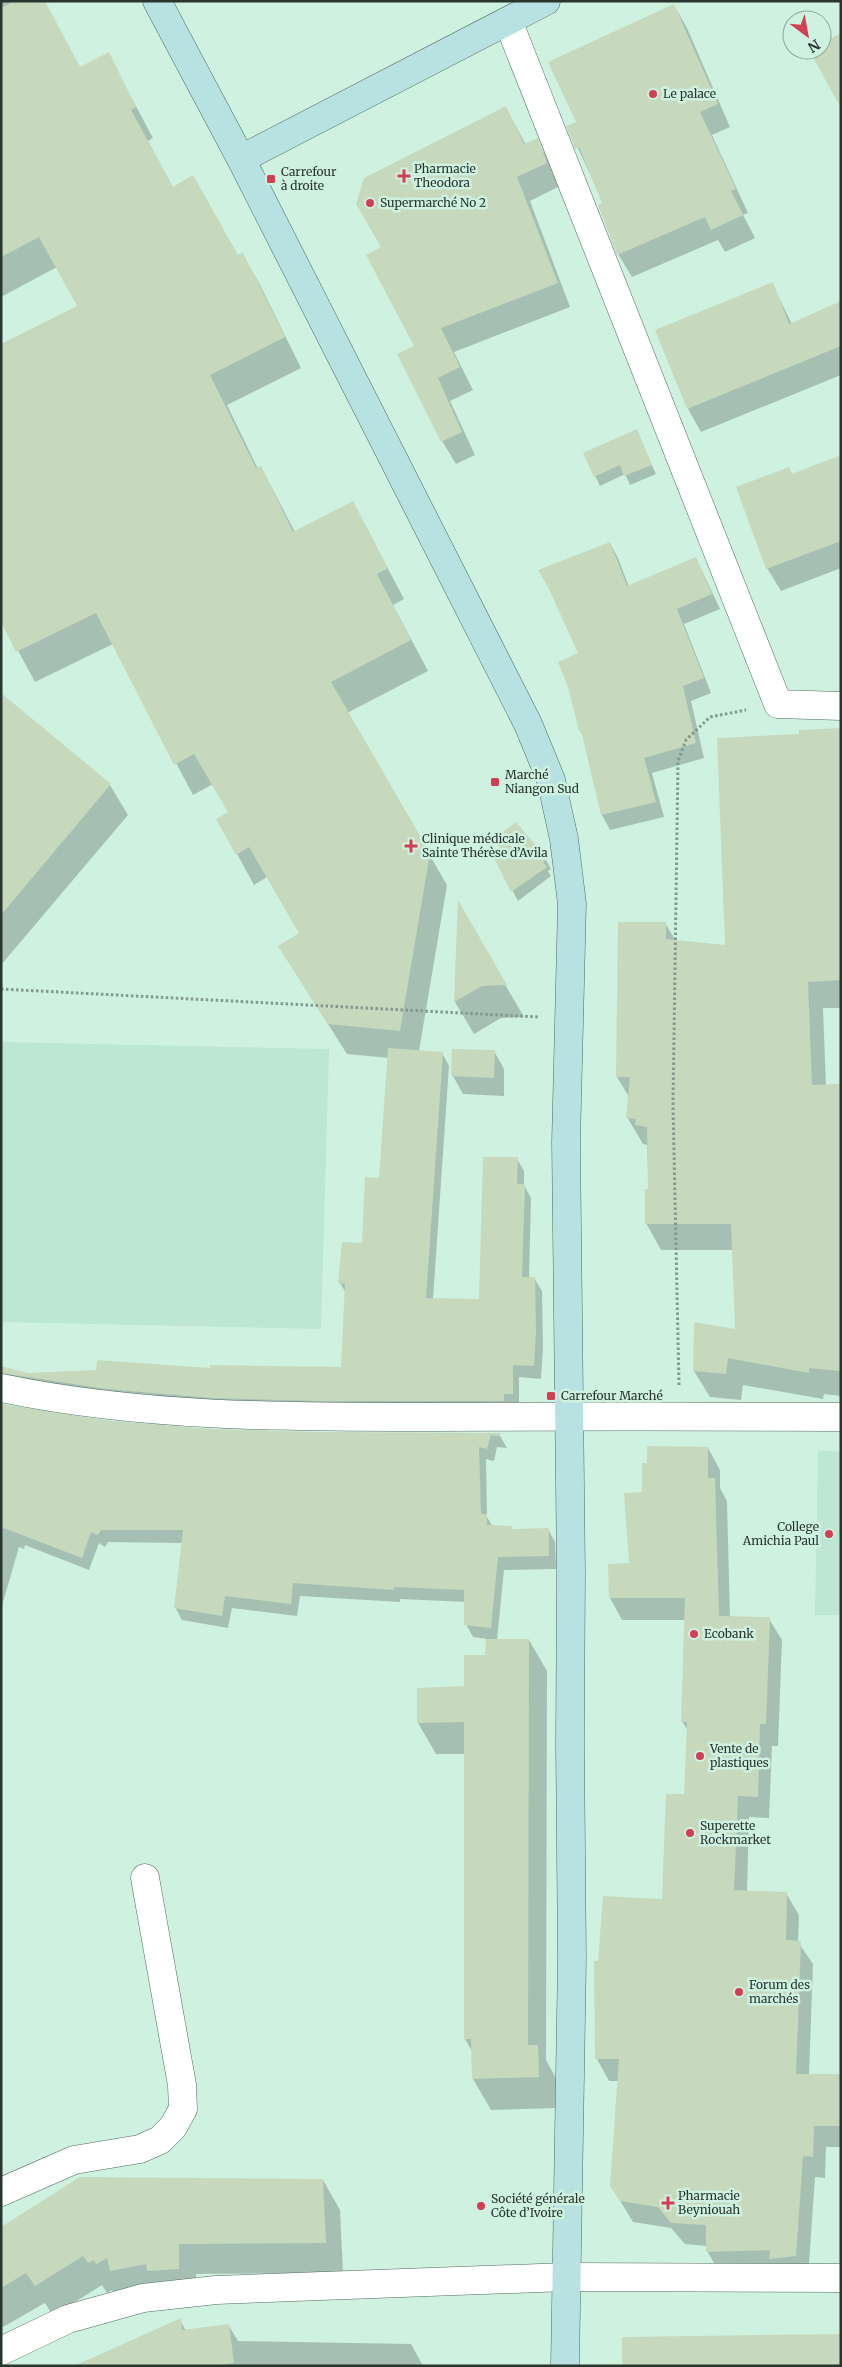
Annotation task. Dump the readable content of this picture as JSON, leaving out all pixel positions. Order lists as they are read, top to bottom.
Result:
{
  "places": {
    "other": [
      "Le palace",
      "Supermarché No 2",
      "College Amichia Paul",
      "Ecobank",
      "Vente de plastiques",
      "Superette Rockmarket",
      "Forum des marchés",
      "Société générale Côte d’Ivoire"
    ],
    "health": ["Pharmacie Theodora", "Clinique médicale Sainte Thérèse d’Avila", "Pharmacie Beyniouah"],
    "transit": ["Carrefour à droite", "Marché Niangon Sud", "Carrefour Marché"]
  },
  "north": "bottom right"
}
